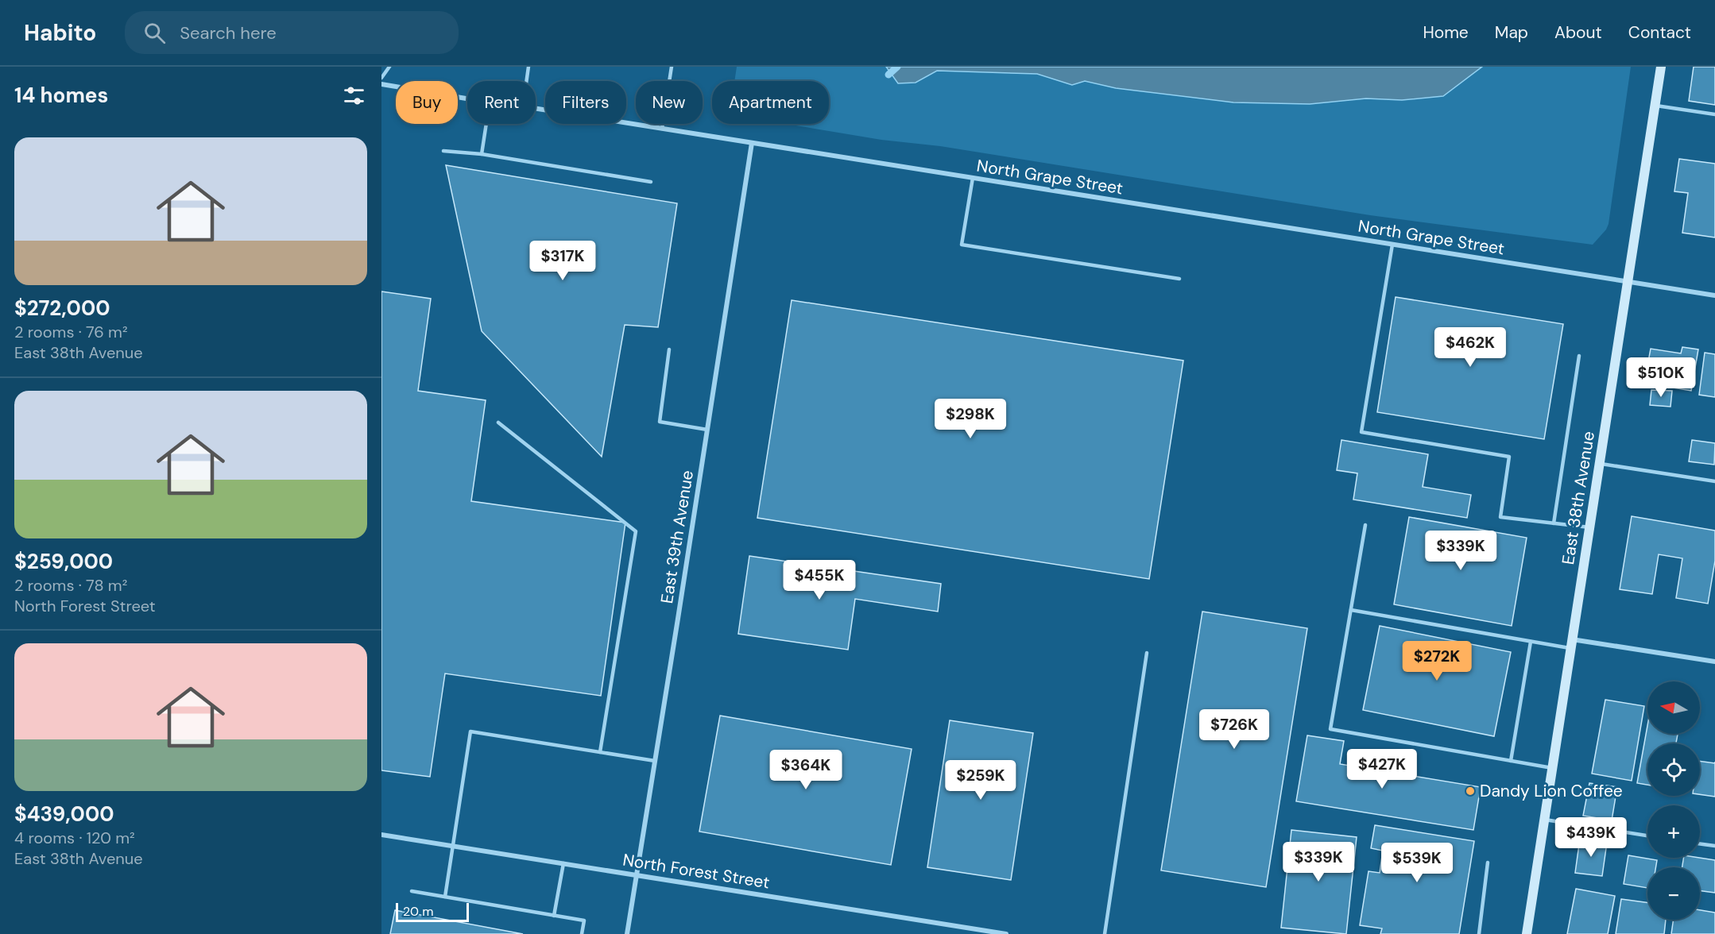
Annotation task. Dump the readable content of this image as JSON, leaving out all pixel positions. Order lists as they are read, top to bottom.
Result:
{
  "streets": {
    "street": [
      "North Grape Street",
      "East 38th Avenue",
      "East 39th Avenue",
      "North Forest Street"
    ]
  },
  "crossings": [
    ["North Grape Street", "East 38th Avenue"],
    ["North Grape Street", "East 39th Avenue"],
    ["East 39th Avenue", "North Forest Street"]
  ],
  "places": ["Dandy Lion Coffee"],
  "scale_bar": "20 m",
  "north": "left",
  "page": {
    "header": "Habito",
    "search": "Search here",
    "nav": [
      "Home",
      "Map",
      "About",
      "Contact"
    ],
    "heading": "14 homes",
    "chip": [
      "Buy",
      "Rent",
      "Filters",
      "New",
      "Apartment"
    ],
    "list": [
      {
        "name": "$272,000",
        "note": "2 rooms · 76 m² · East 38th Avenue"
      },
      {
        "name": "$259,000",
        "note": "2 rooms · 78 m² · North Forest Street"
      },
      {
        "name": "$439,000",
        "note": "4 rooms · 120 m² · East 38th Avenue"
      }
    ],
    "price": [
      "$317K",
      "$462K",
      "$510K",
      "$298K",
      "$339K",
      "$455K",
      "$272K",
      "$726K",
      "$427K",
      "$364K",
      "$259K",
      "$439K",
      "$339K",
      "$539K"
    ],
    "map_buttons": ["+", "−"],
    "scale": "20 m"
  }
}
